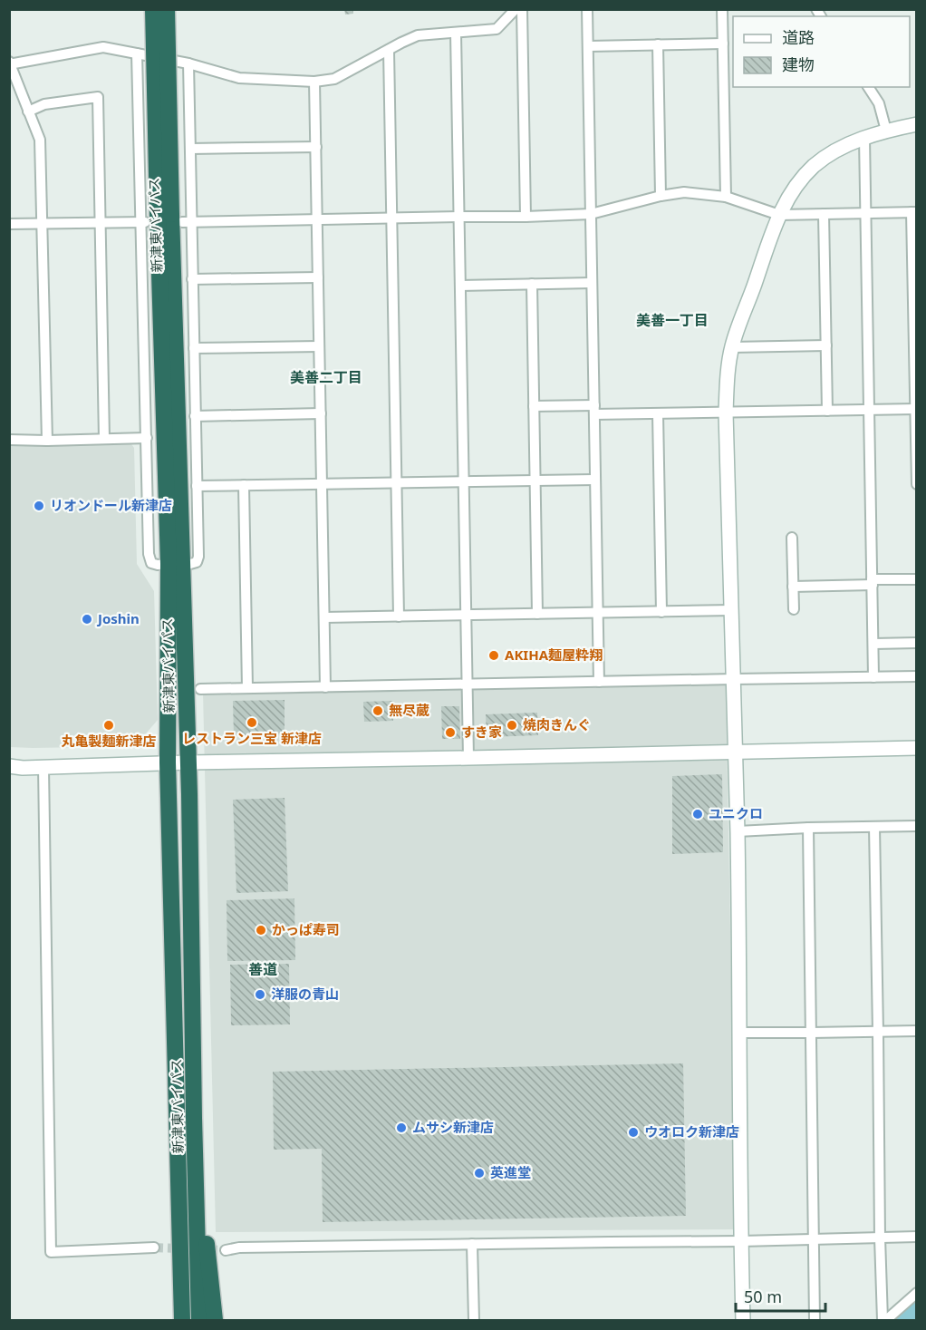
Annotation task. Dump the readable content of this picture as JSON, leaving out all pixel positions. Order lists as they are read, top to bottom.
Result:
{
  "streets": {
    "highway": ["新津東バイパス"]
  },
  "districts": ["美善一丁目", "美善二丁目", "善道"],
  "places": [
    "リオンドール新津店",
    "Joshin",
    "AKIHA麺屋粋翔",
    "無尽蔵",
    "レストラン三宝 新津店",
    "丸亀製麺新津店",
    "焼肉きんぐ",
    "すき家",
    "ユニクロ",
    "かっぱ寿司",
    "洋服の青山",
    "ムサシ新津店",
    "ウオロク新津店",
    "英進堂"
  ],
  "legend": ["道路", "建物"],
  "scale_bar": "50 m"
}
